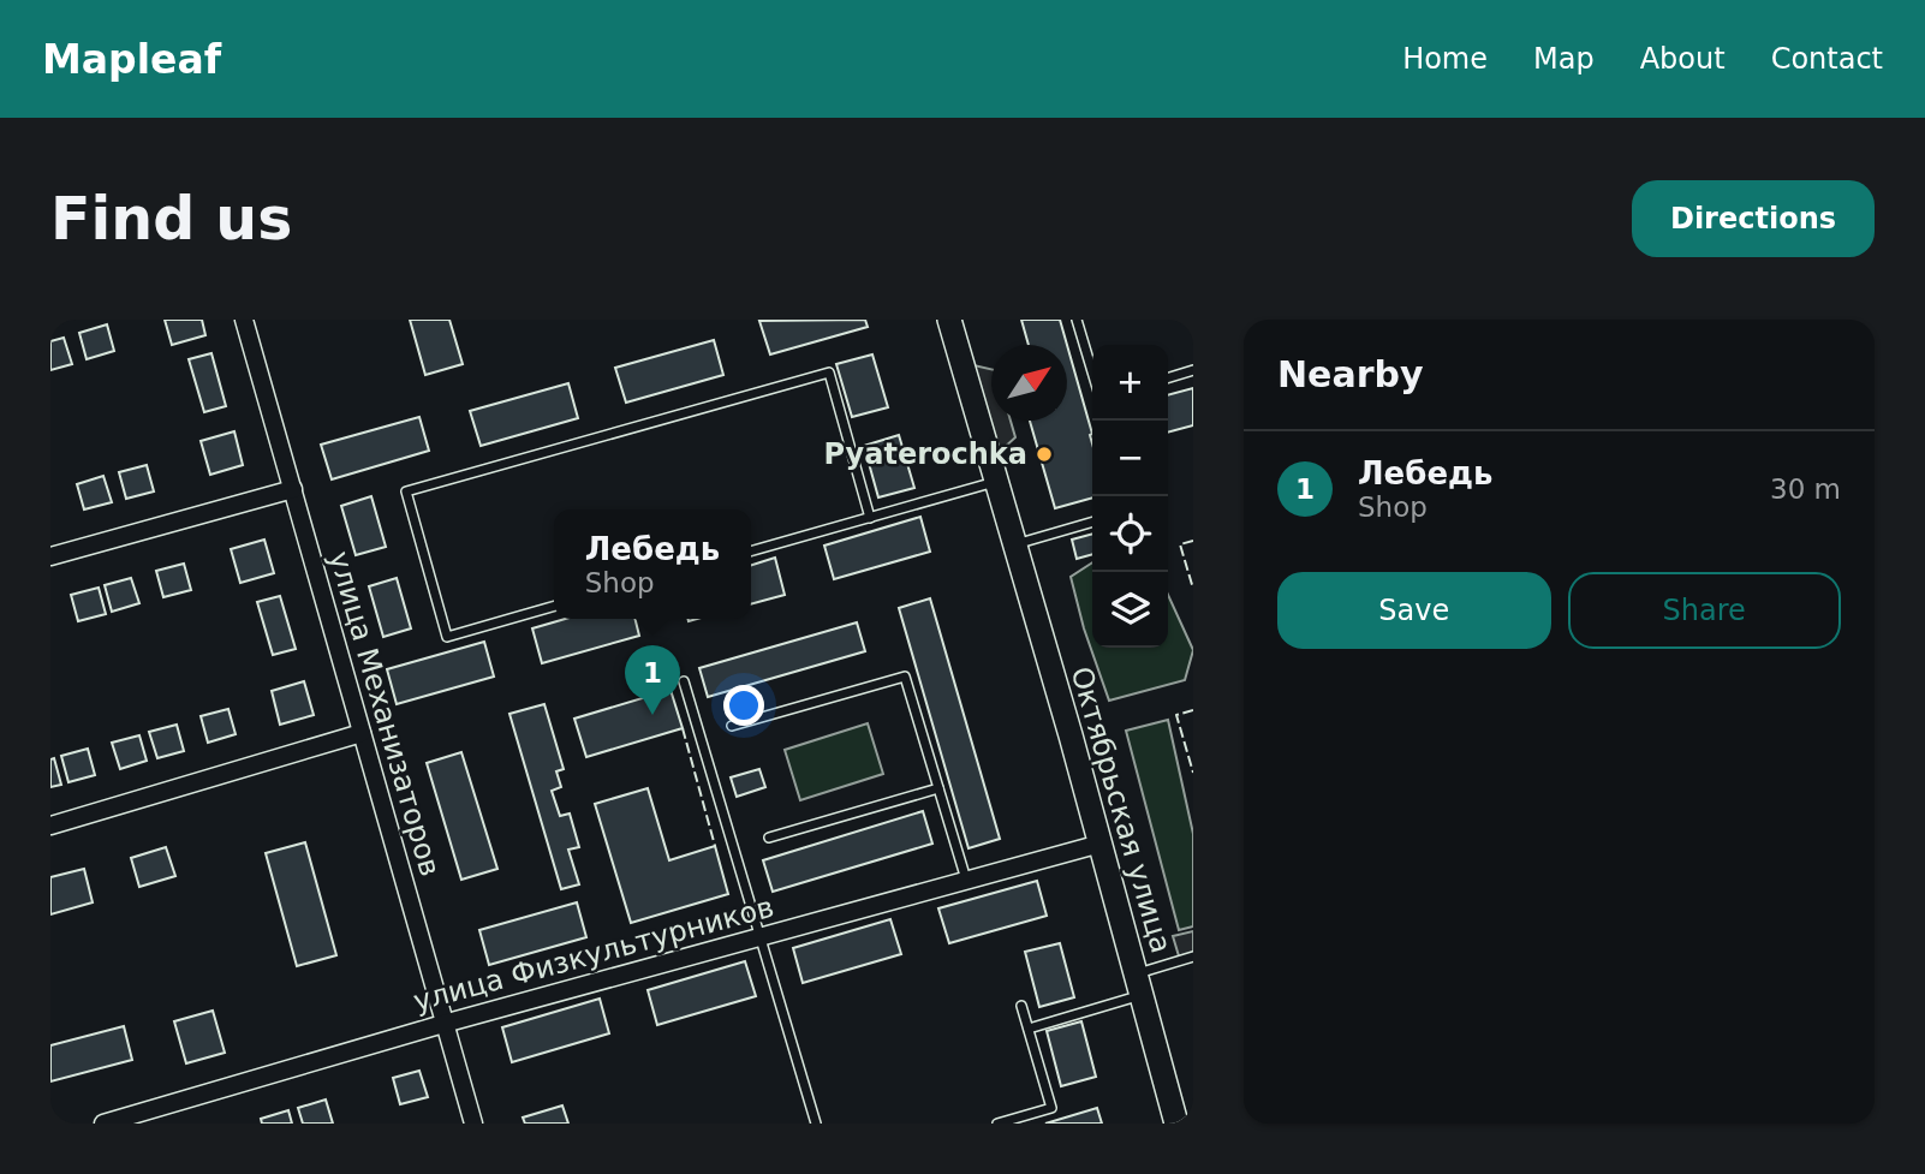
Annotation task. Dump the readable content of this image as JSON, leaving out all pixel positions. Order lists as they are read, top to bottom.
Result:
{
  "streets": {
    "main road": ["Октябрьская улица"],
    "street": ["улица Механизаторов", "улица Физкультурников"]
  },
  "crossings": [
    ["улица Механизаторов", "улица Физкультурников"],
    ["Октябрьская улица", "улица Физкультурников"]
  ],
  "places": ["Pyaterochka"],
  "north": "top right",
  "page": {
    "header": "Mapleaf",
    "nav": [
      "Home",
      "Map",
      "About",
      "Contact"
    ],
    "buttons": [
      "Directions",
      ["Save", "Share"]
    ],
    "title": "Find us",
    "heading": "Nearby",
    "map_buttons": ["+", "−"],
    "list": [
      {
        "mark": "1",
        "name": "Лебедь",
        "note": "Shop",
        "value": "30 m"
      }
    ],
    "popup": ["Лебедь", "Shop"],
    "pins": "1"
  }
}
